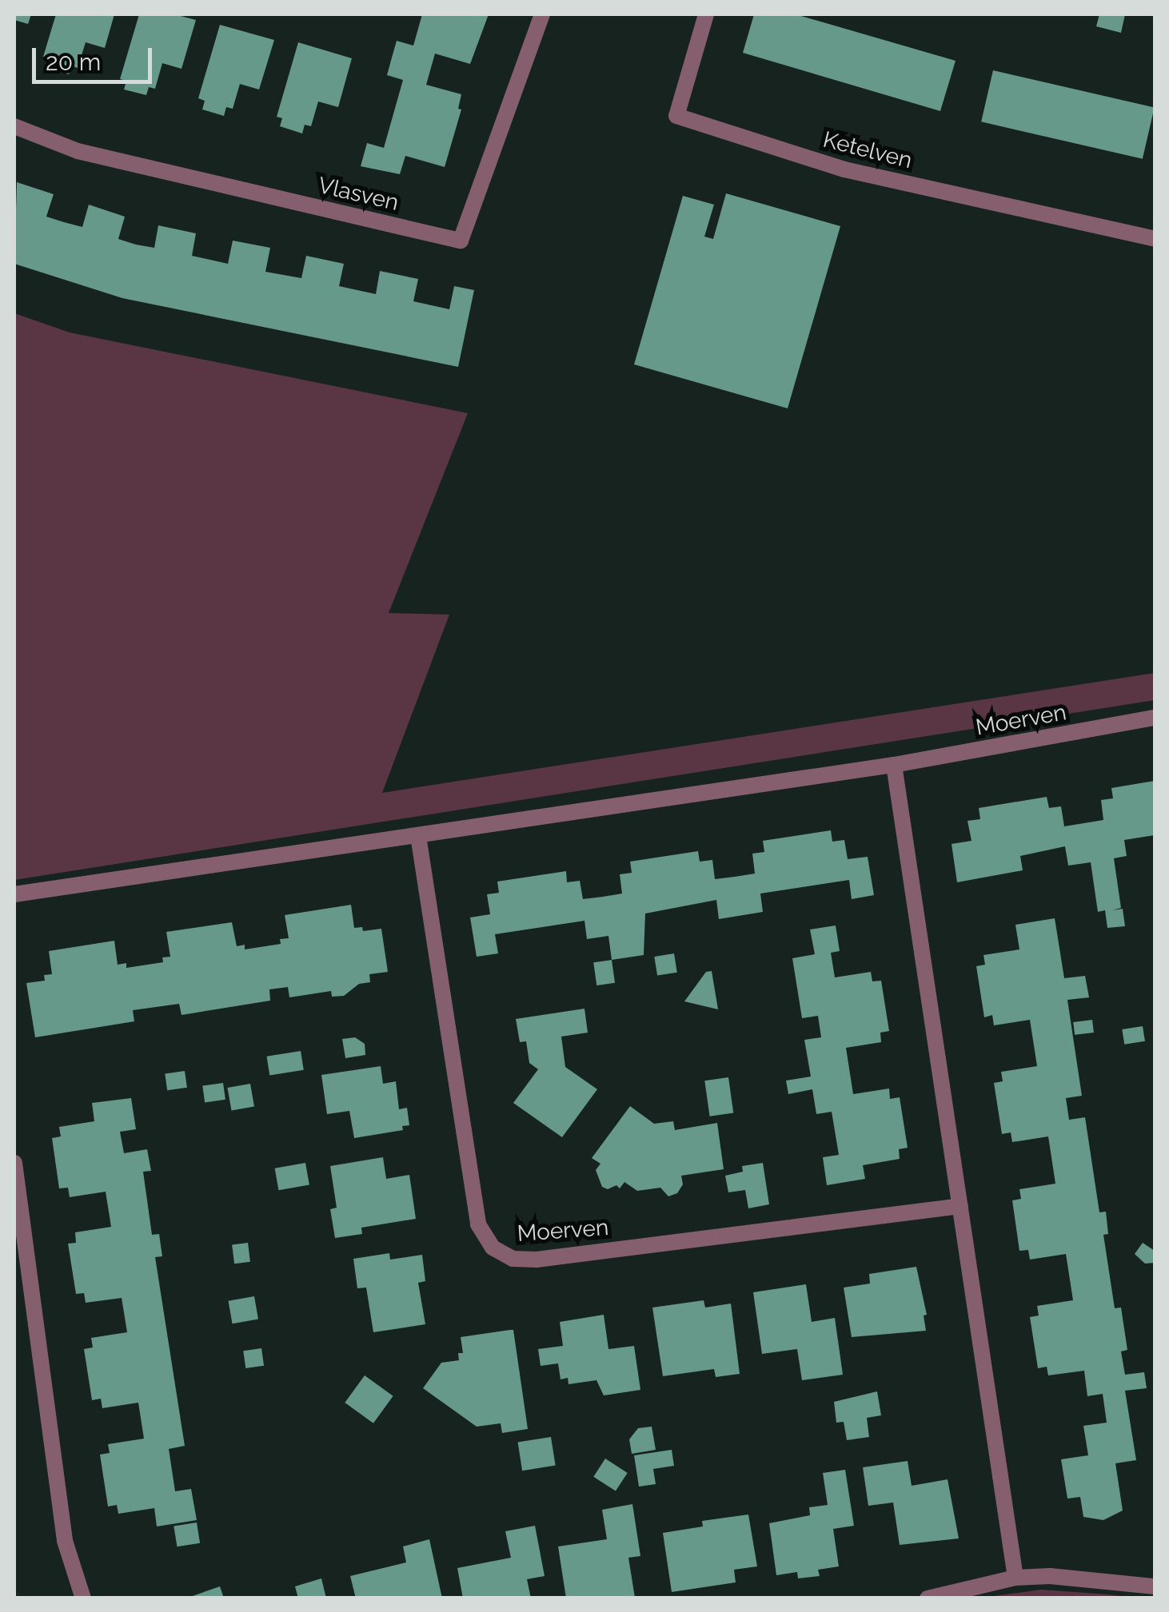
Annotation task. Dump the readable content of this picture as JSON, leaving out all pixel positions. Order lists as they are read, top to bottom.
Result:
{
  "streets": {
    "street": ["Ketelven", "Vlasven", "Moerven"]
  },
  "scale_bar": "20 m"
}
